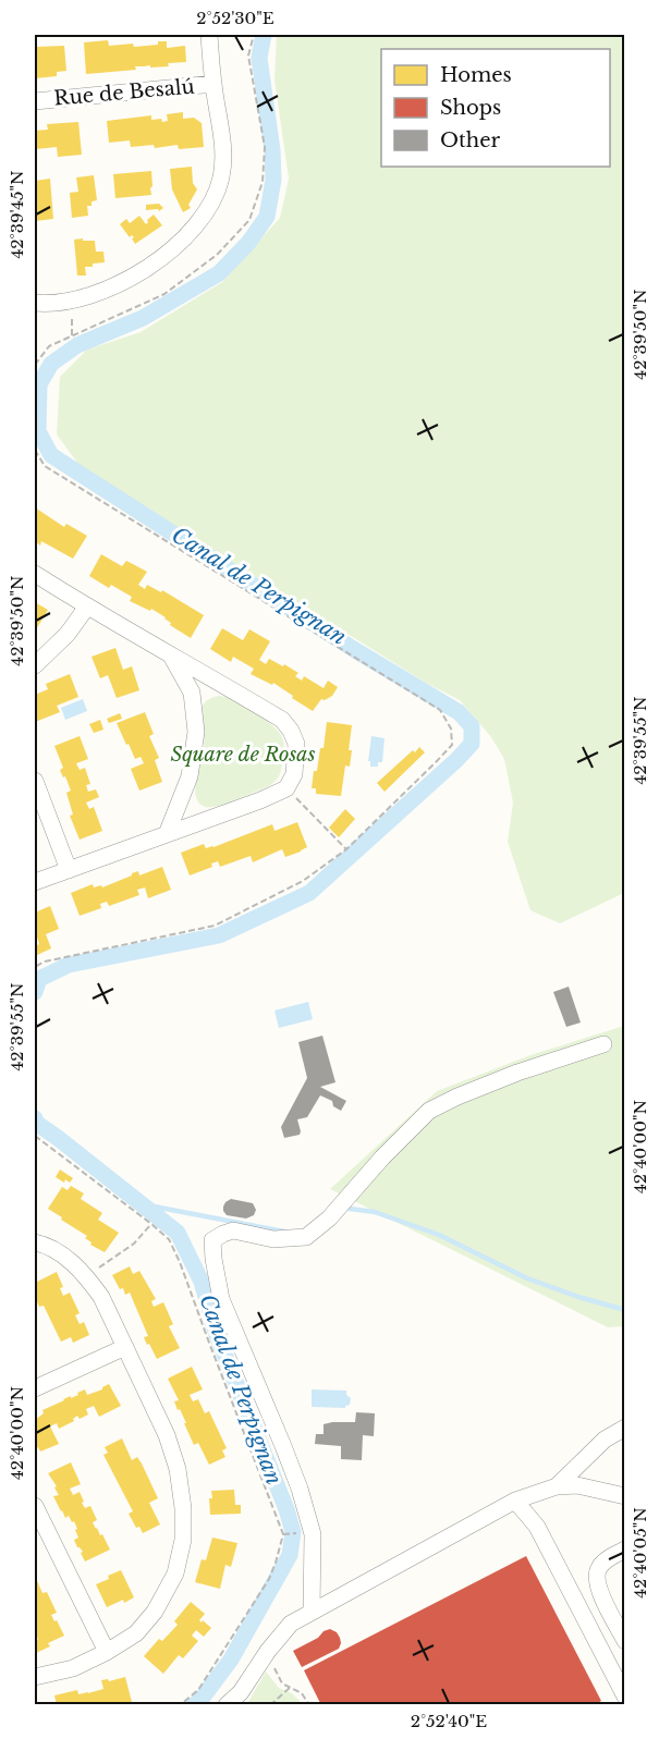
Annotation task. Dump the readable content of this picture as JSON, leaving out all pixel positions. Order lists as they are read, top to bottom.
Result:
{
  "streets": {
    "street": ["Rue de Besalú"]
  },
  "water": ["Canal de Perpignan"],
  "parks": ["Square de Rosas"],
  "legend": ["Homes", "Shops", "Other"],
  "coordinates": [
    "2°52'30\"E",
    "42°39'45\"N",
    "42°39'50\"N",
    "42°39'55\"N",
    "42°40'00\"N",
    "42°40'05\"N",
    "2°52'40\"E"
  ]
}
